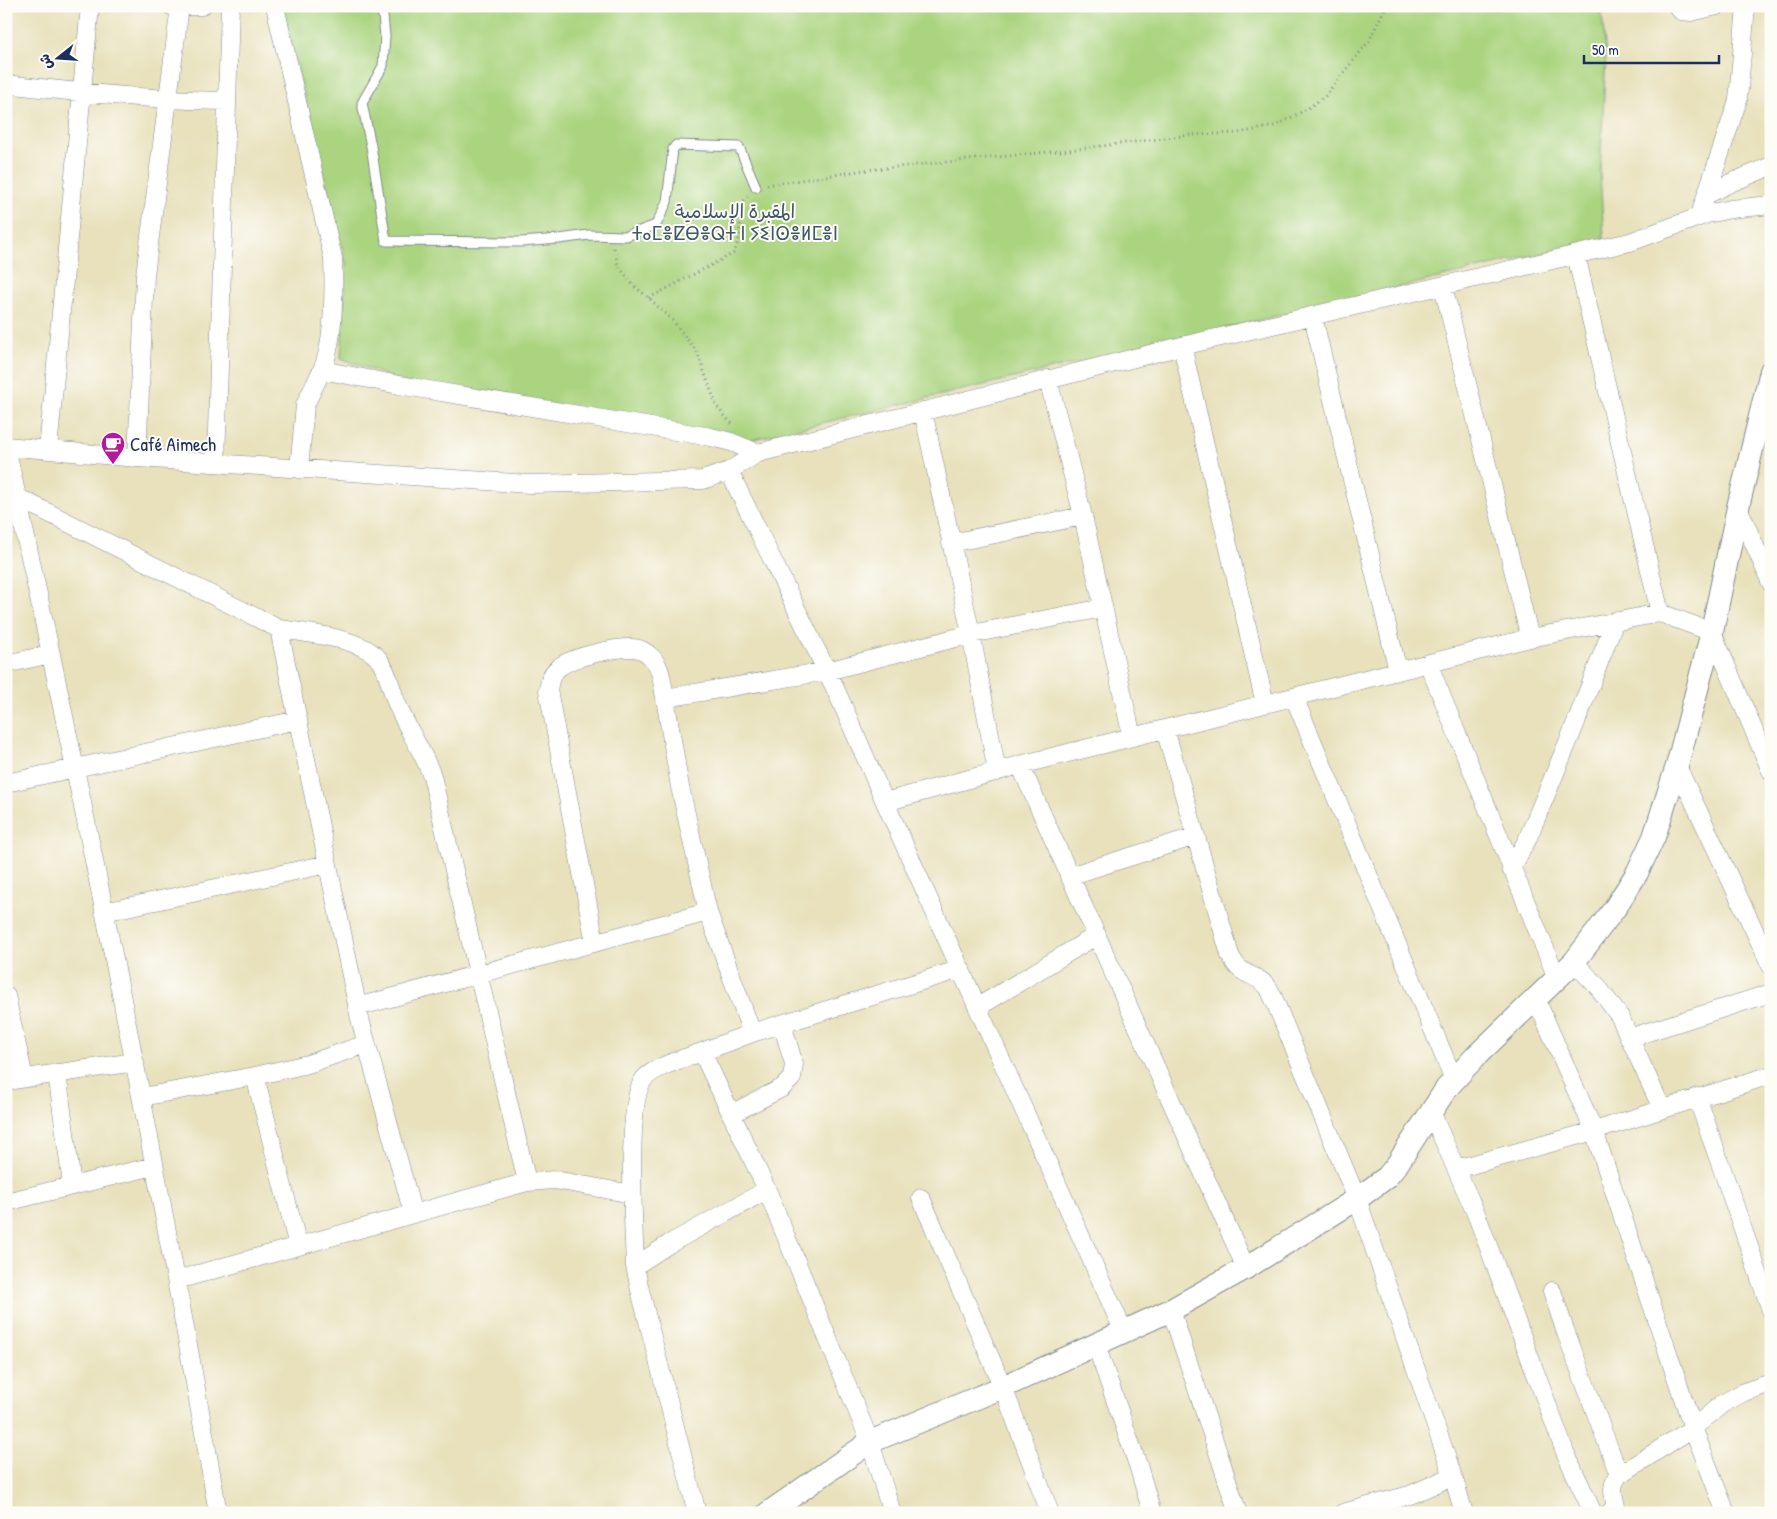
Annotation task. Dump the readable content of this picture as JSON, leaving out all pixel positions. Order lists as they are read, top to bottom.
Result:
{
  "parks": ["المقبرة الإسلامية ⵜⴰⵎⴻⵇⴱⴻⵕⵜ ⵏ ⵢⵉⵏⵙⴻⵍⵎⴻⵏ"],
  "places": {
    "cafe": ["Café Aimech"]
  },
  "scale_bar": "50 m",
  "north": "left"
}
